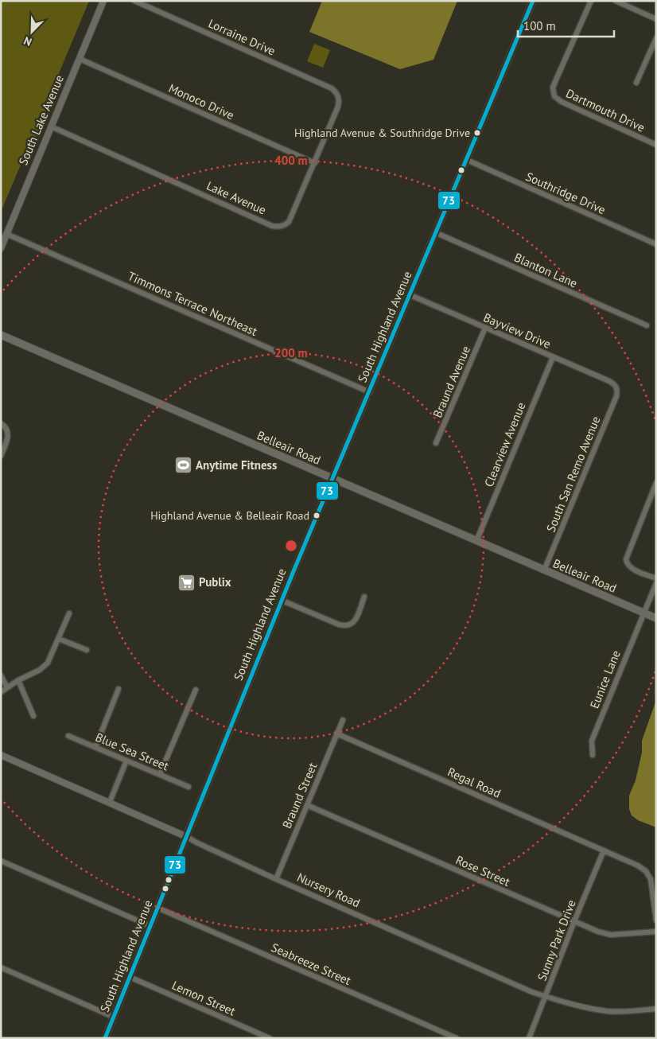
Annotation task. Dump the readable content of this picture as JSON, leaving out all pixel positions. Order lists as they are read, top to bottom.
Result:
{
  "streets": {
    "main road": ["Belleair Road"],
    "street": [
      "Lorraine Drive",
      "Monoco Drive",
      "Dartmouth Drive",
      "South Lake Avenue",
      "Southridge Drive",
      "Lake Avenue",
      "Blanton Lane",
      "Timmons Terrace Northeast",
      "South Highland Avenue",
      "Bayview Drive",
      "Braund Avenue",
      "Clearview Avenue",
      "South San Remo Avenue",
      "Eunice Lane",
      "Blue Sea Street",
      "Regal Road",
      "Braund Street",
      "Rose Street",
      "Nursery Road",
      "Sunny Park Drive",
      "Seabreeze Street",
      "Lemon Street"
    ]
  },
  "crossings": [
    ["Lorraine Drive", "Lake Avenue"],
    ["Monoco Drive", "South Lake Avenue"],
    ["Monoco Drive", "Lake Avenue"],
    ["South Lake Avenue", "Lake Avenue"],
    ["South Lake Avenue", "Timmons Terrace Northeast"],
    ["Southridge Drive", "South Highland Avenue"],
    ["Blanton Lane", "South Highland Avenue"],
    ["Timmons Terrace Northeast", "South Highland Avenue"],
    ["South Highland Avenue", "Bayview Drive"],
    ["South Highland Avenue", "Belleair Road"],
    ["South Highland Avenue", "Nursery Road"],
    ["South Highland Avenue", "Seabreeze Street"],
    ["South Highland Avenue", "Lemon Street"],
    ["Bayview Drive", "Braund Avenue"],
    ["Bayview Drive", "Clearview Avenue"],
    ["Bayview Drive", "South San Remo Avenue"],
    ["Clearview Avenue", "Belleair Road"],
    ["Belleair Road", "South San Remo Avenue"],
    ["Belleair Road", "Eunice Lane"],
    ["Regal Road", "Braund Street"],
    ["Regal Road", "Sunny Park Drive"],
    ["Braund Street", "Rose Street"],
    ["Braund Street", "Nursery Road"],
    ["Rose Street", "Sunny Park Drive"],
    ["Nursery Road", "Sunny Park Drive"]
  ],
  "places": {
    "other": ["Highland Avenue & Southridge Drive", "Highland Avenue & Belleair Road"],
    "sports": ["Anytime Fitness"],
    "supermarket": ["Publix"]
  },
  "lines": ["transit line 73"],
  "scale_bar": "100 m",
  "north": "bottom left",
  "rings": ["400 m", "200 m"]
}
